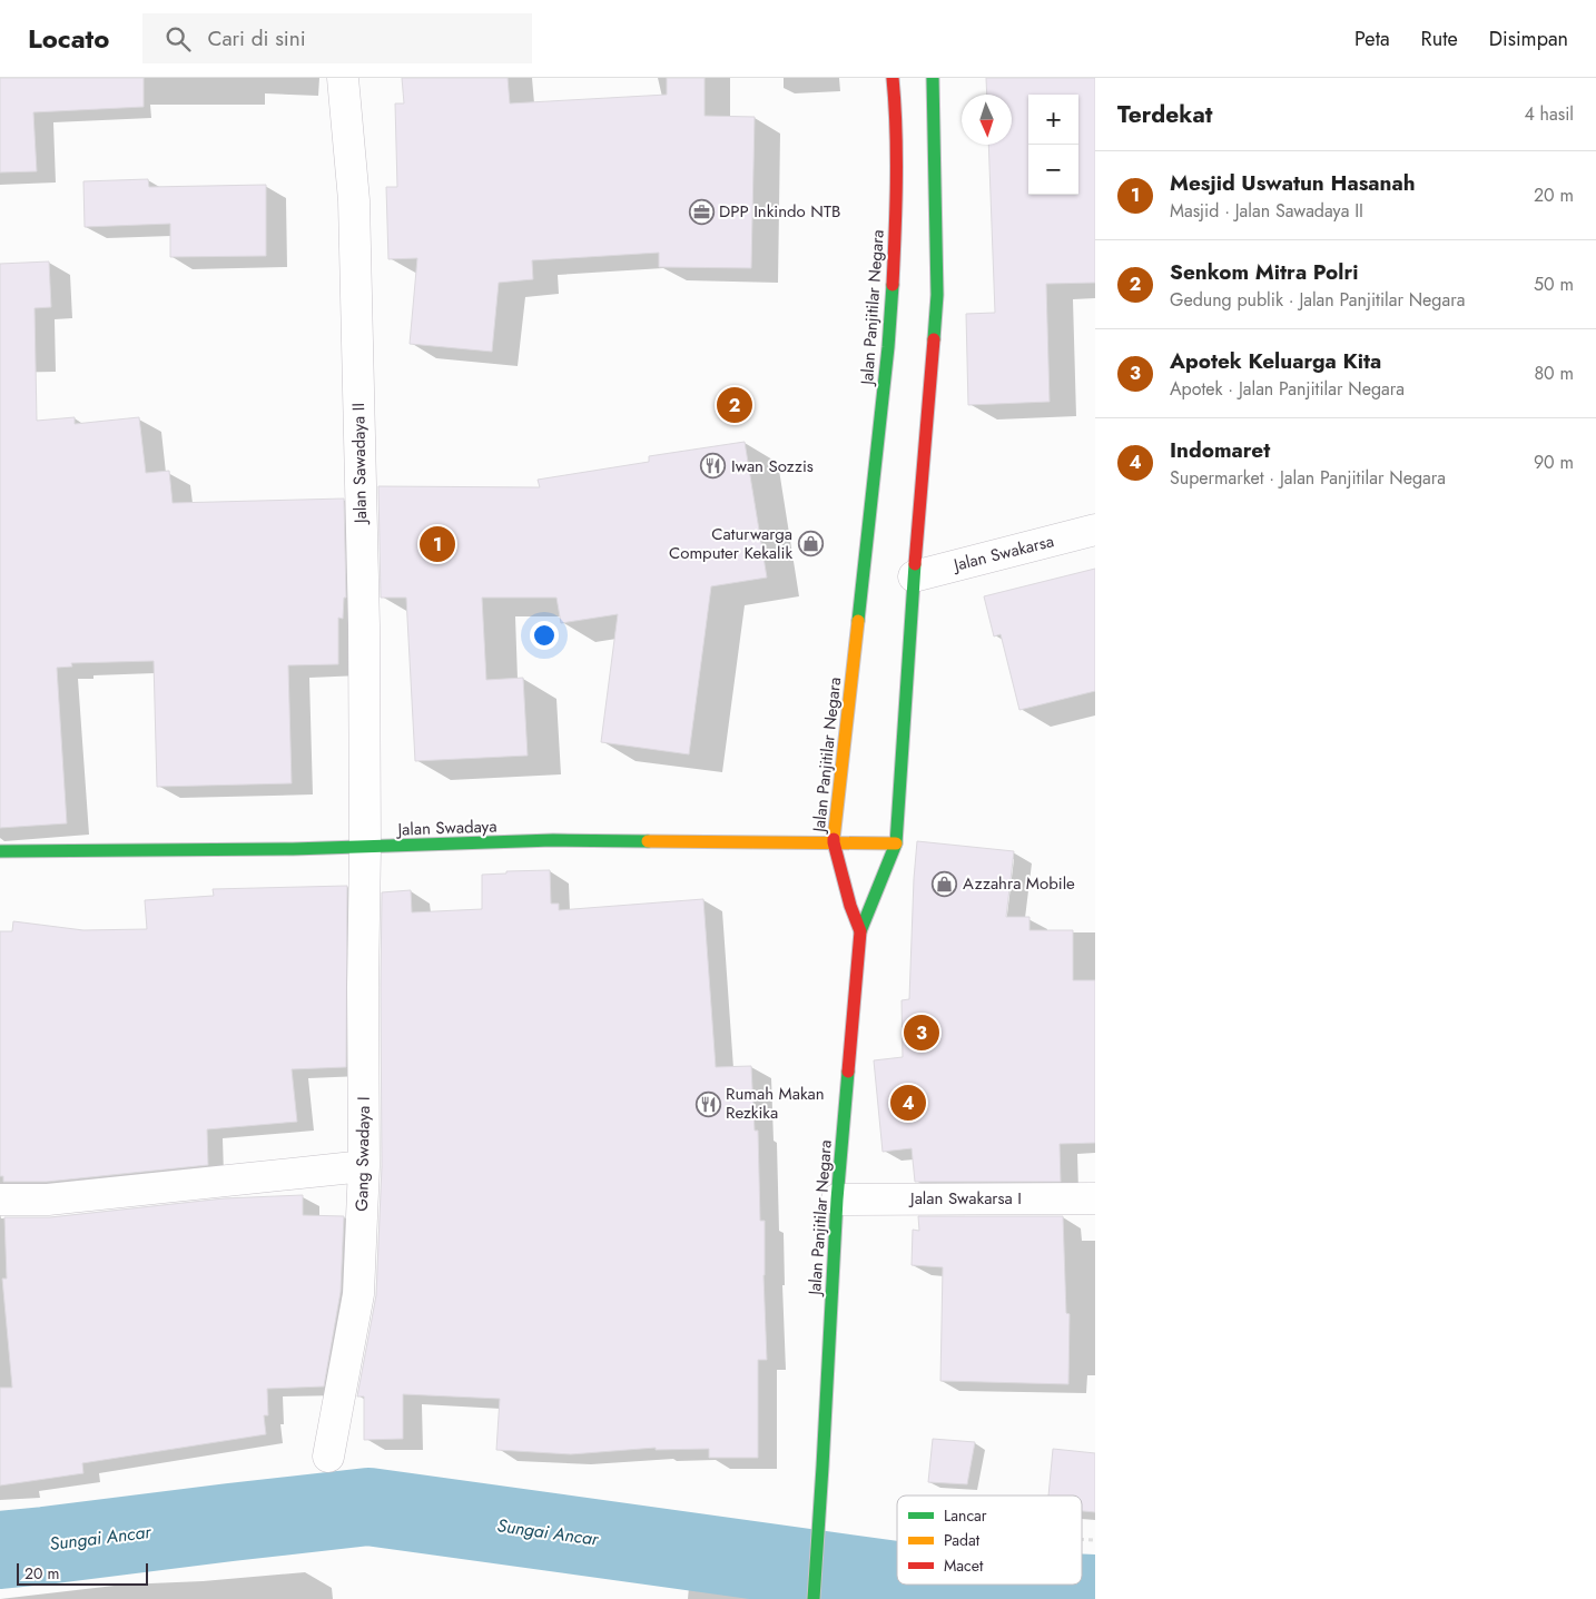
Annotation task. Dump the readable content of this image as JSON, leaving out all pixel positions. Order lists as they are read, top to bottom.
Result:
{
  "streets": {
    "main road": ["Jalan Panjitilar Negara", "Jalan Swadaya"],
    "street": [
      "Jalan Sawadaya II",
      "Jalan Swakarsa",
      "Gang Swadaya I",
      "Jalan Swakarsa I"
    ]
  },
  "crossings": [
    ["Jalan Panjitilar Negara", "Jalan Swadaya"],
    ["Jalan Panjitilar Negara", "Jalan Swakarsa I"],
    ["Jalan Sawadaya II", "Jalan Swadaya"],
    ["Jalan Sawadaya II", "Gang Swadaya I"],
    ["Jalan Swadaya", "Gang Swadaya I"]
  ],
  "water": ["Sungai Ancar"],
  "places": {
    "office": ["DPP Inkindo NTB"],
    "restaurant": ["Iwan Sozzis", "Rumah Makan Rezkika"],
    "shop": ["Caturwarga Computer Kekalik", "Azzahra Mobile"]
  },
  "legend": ["Lancar", "Padat", "Macet"],
  "scale_bar": "20 m",
  "north": "bottom",
  "page": {
    "header": "Locato",
    "search": "Cari di sini",
    "nav": ["Peta", "Rute", "Disimpan"],
    "heading": ["Terdekat", "4 hasil"],
    "map_buttons": ["+", "−"],
    "list": [
      {
        "mark": "1",
        "name": "Mesjid Uswatun Hasanah",
        "note": "Masjid · Jalan Sawadaya II",
        "value": "20 m"
      },
      {
        "mark": "2",
        "name": "Senkom Mitra Polri",
        "note": "Gedung publik · Jalan Panjitilar Negara",
        "value": "50 m"
      },
      {
        "mark": "3",
        "name": "Apotek Keluarga Kita",
        "note": "Apotek · Jalan Panjitilar Negara",
        "value": "80 m"
      },
      {
        "mark": "4",
        "name": "Indomaret",
        "note": "Supermarket · Jalan Panjitilar Negara",
        "value": "90 m"
      }
    ],
    "pins": [
      "2",
      "1",
      "3",
      "4"
    ],
    "scale": "20 m"
  }
}
